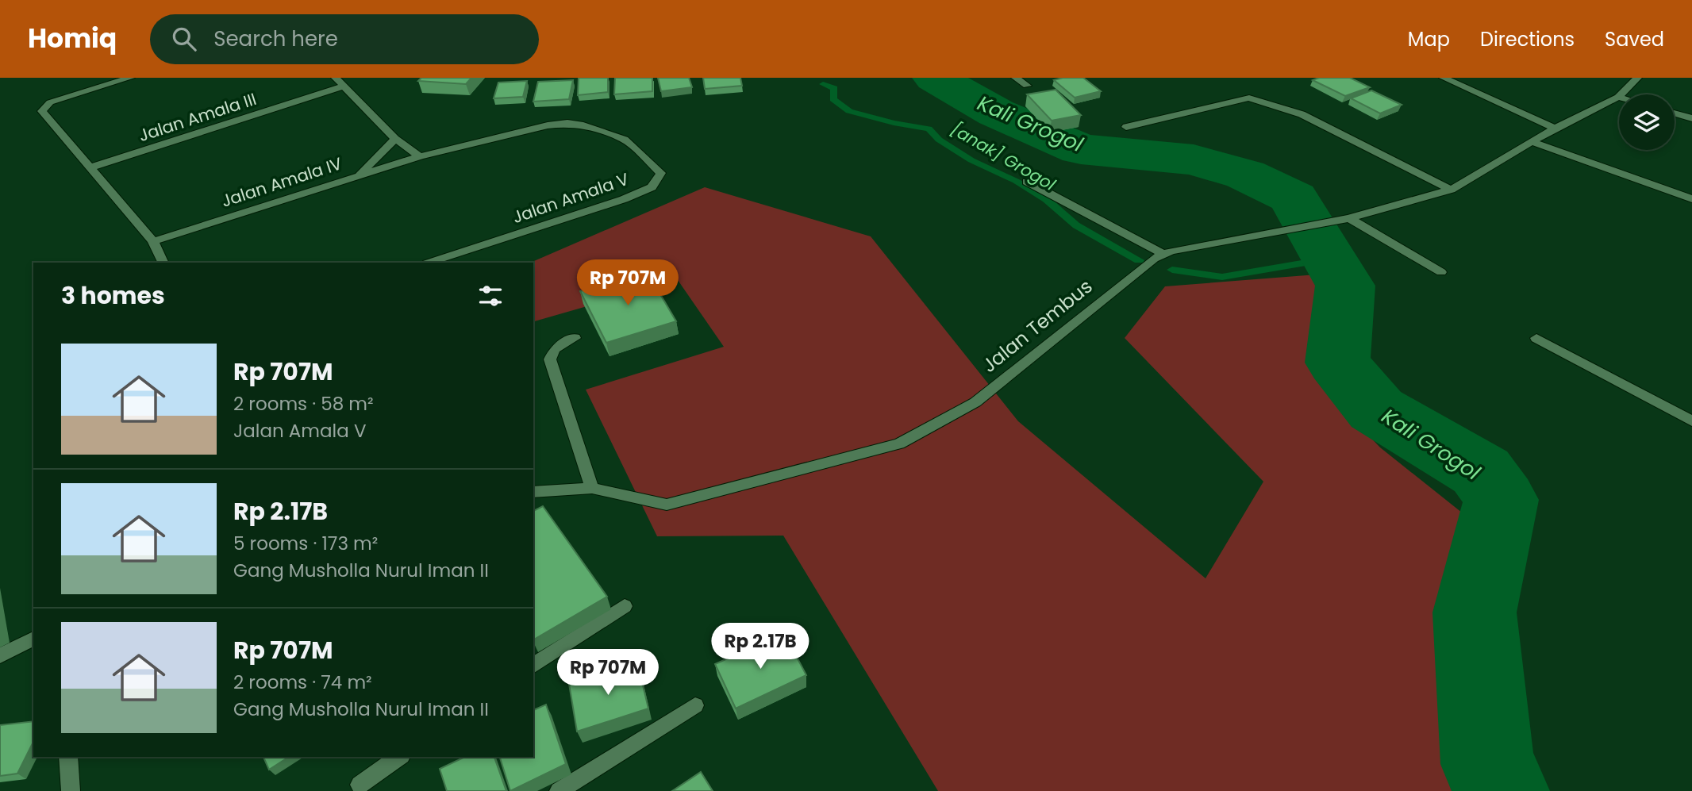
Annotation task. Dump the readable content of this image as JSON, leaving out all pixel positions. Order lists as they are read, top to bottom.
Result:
{
  "streets": {
    "street": [
      "Jalan Amala III",
      "Jalan Amala IV",
      "Jalan Amala V",
      "Jalan Tembus"
    ]
  },
  "crossings": [
    ["Jalan Amala IV", "Jalan Amala V"]
  ],
  "water": ["Kali Grogol", "[anak] Grogol"],
  "page": {
    "header": "Homiq",
    "search": "Search here",
    "nav": ["Map", "Directions", "Saved"],
    "price": ["Rp 707M", "Rp 2.17B", "Rp 707M"],
    "heading": "3 homes",
    "list": [
      {
        "name": "Rp 707M",
        "note": "2 rooms · 58 m² · Jalan Amala V"
      },
      {
        "name": "Rp 2.17B",
        "note": "5 rooms · 173 m² · Gang Musholla Nurul Iman II"
      },
      {
        "name": "Rp 707M",
        "note": "2 rooms · 74 m² · Gang Musholla Nurul Iman II"
      }
    ]
  }
}
